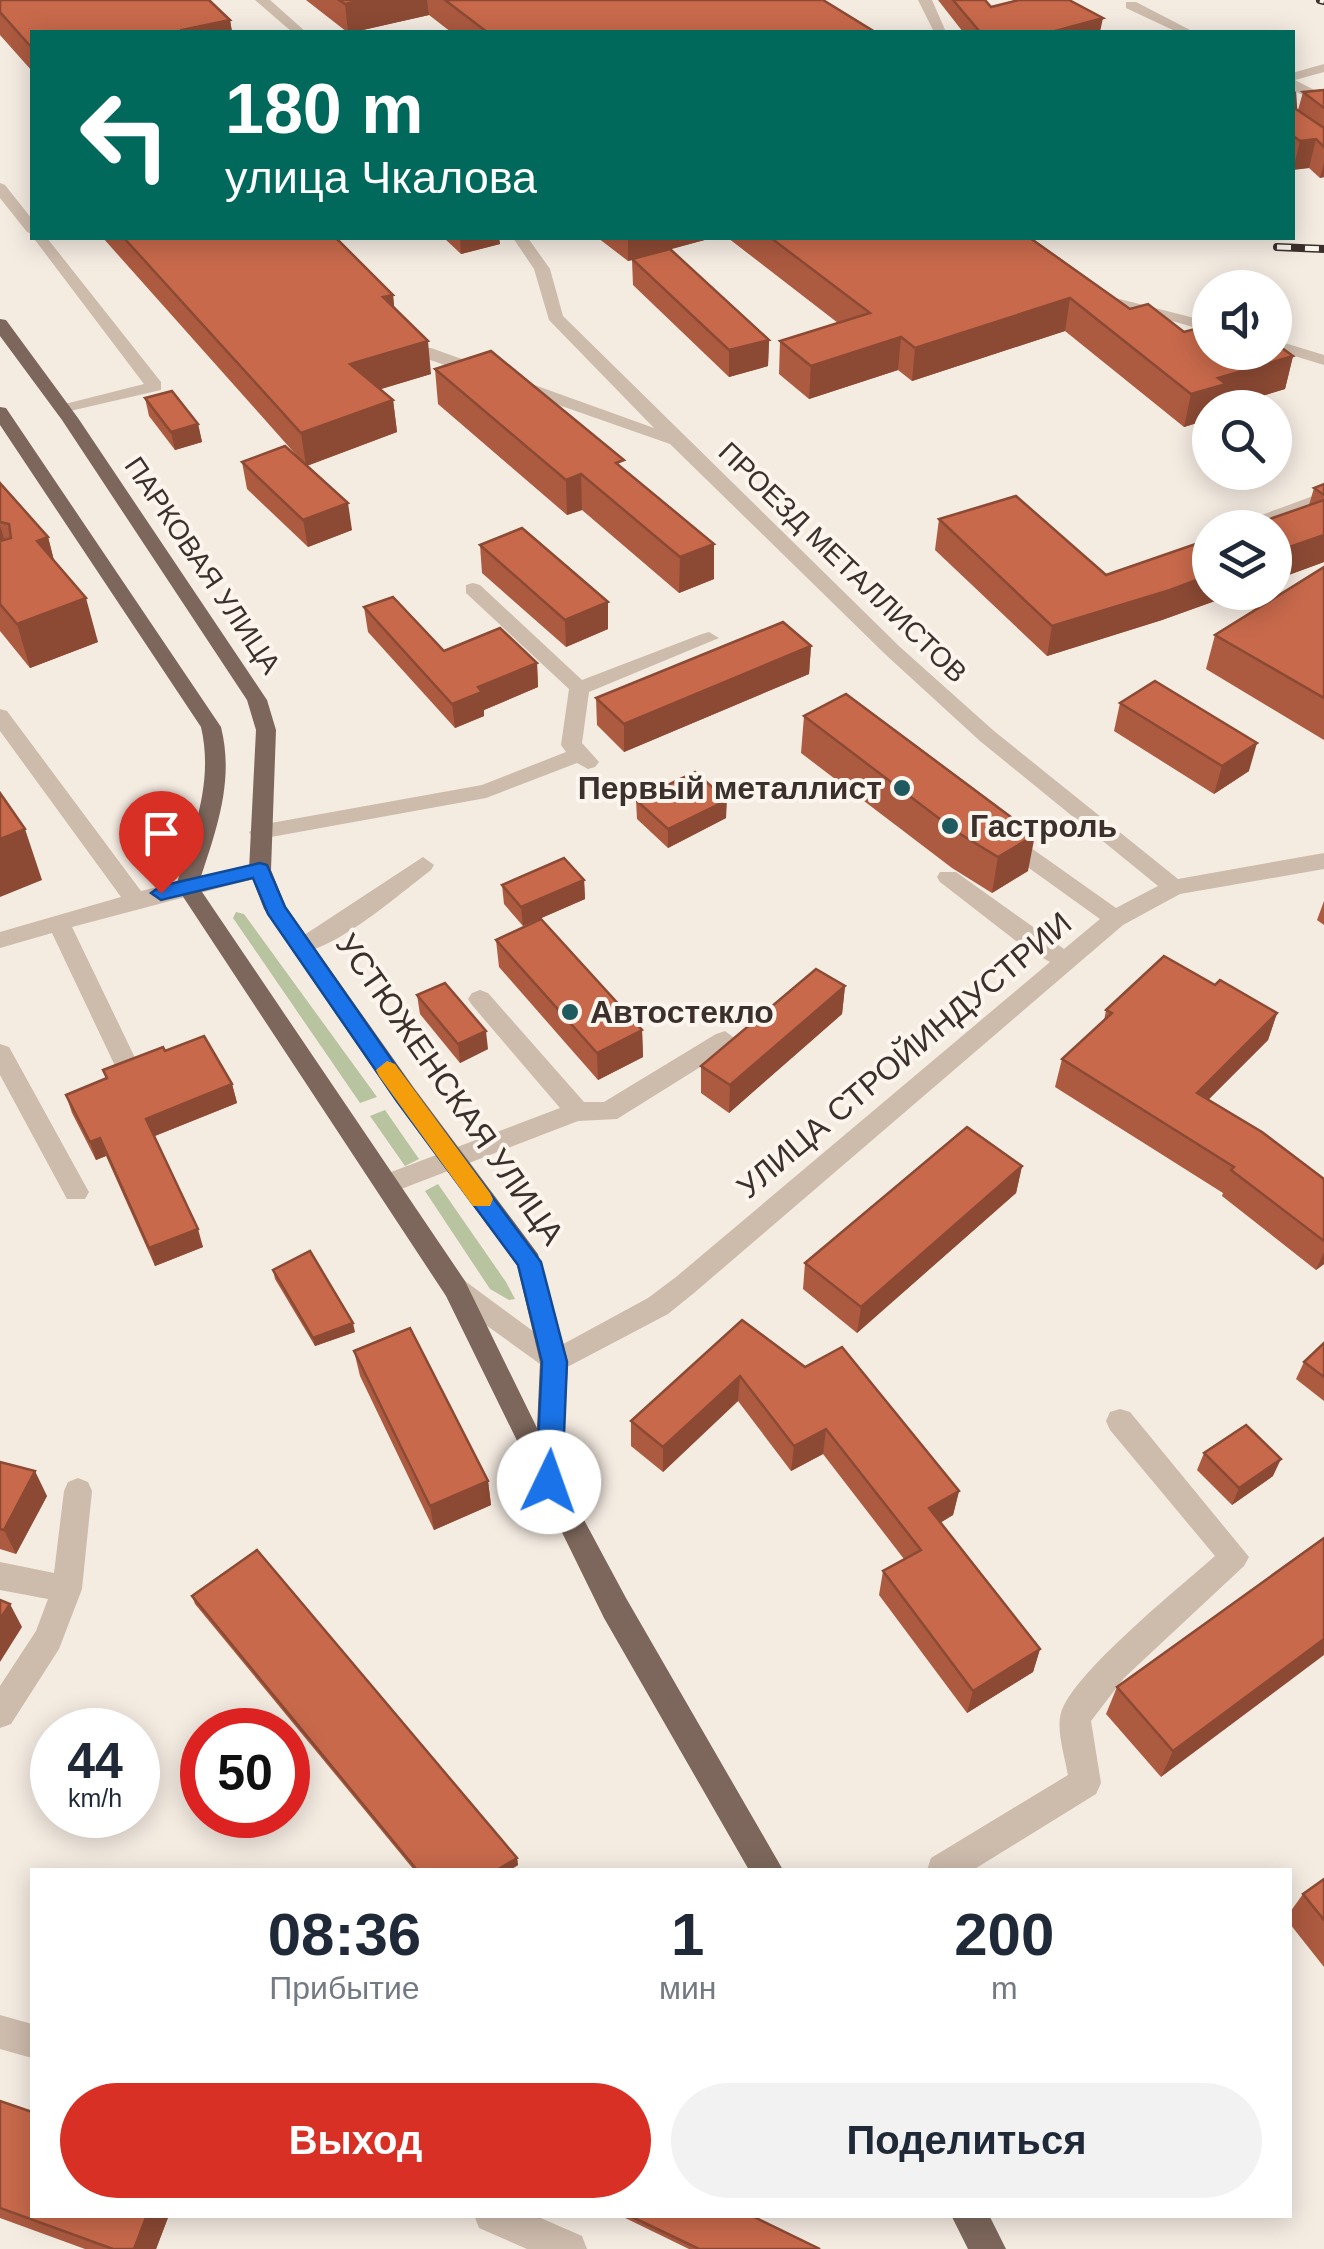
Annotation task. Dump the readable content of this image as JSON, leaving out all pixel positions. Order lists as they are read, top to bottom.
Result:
{
  "streets": {
    "main road": ["ПАРКОВАЯ УЛИЦА", "УСТЮЖЕНСКАЯ УЛИЦА"],
    "street": ["ПРОЕЗД МЕТАЛЛИСТОВ", "УЛИЦА СТРОЙИНДУСТРИИ"]
  },
  "crossings": [
    ["ПРОЕЗД МЕТАЛЛИСТОВ", "УЛИЦА СТРОЙИНДУСТРИИ"],
    ["ПАРКОВАЯ УЛИЦА", "УСТЮЖЕНСКАЯ УЛИЦА"],
    ["УЛИЦА СТРОЙИНДУСТРИИ", "УСТЮЖЕНСКАЯ УЛИЦА"]
  ],
  "places": ["Первый металлист", "Гастроль", "Автостекло"],
  "page": {
    "turn": ["180 m", "улица Чкалова"],
    "speed": "44 km/h",
    "limit": "50",
    "eta": [
      "08:36",
      "Прибытие",
      "1",
      "мин",
      "200",
      "m"
    ],
    "buttons": ["Выход", "Поделиться"]
  }
}
